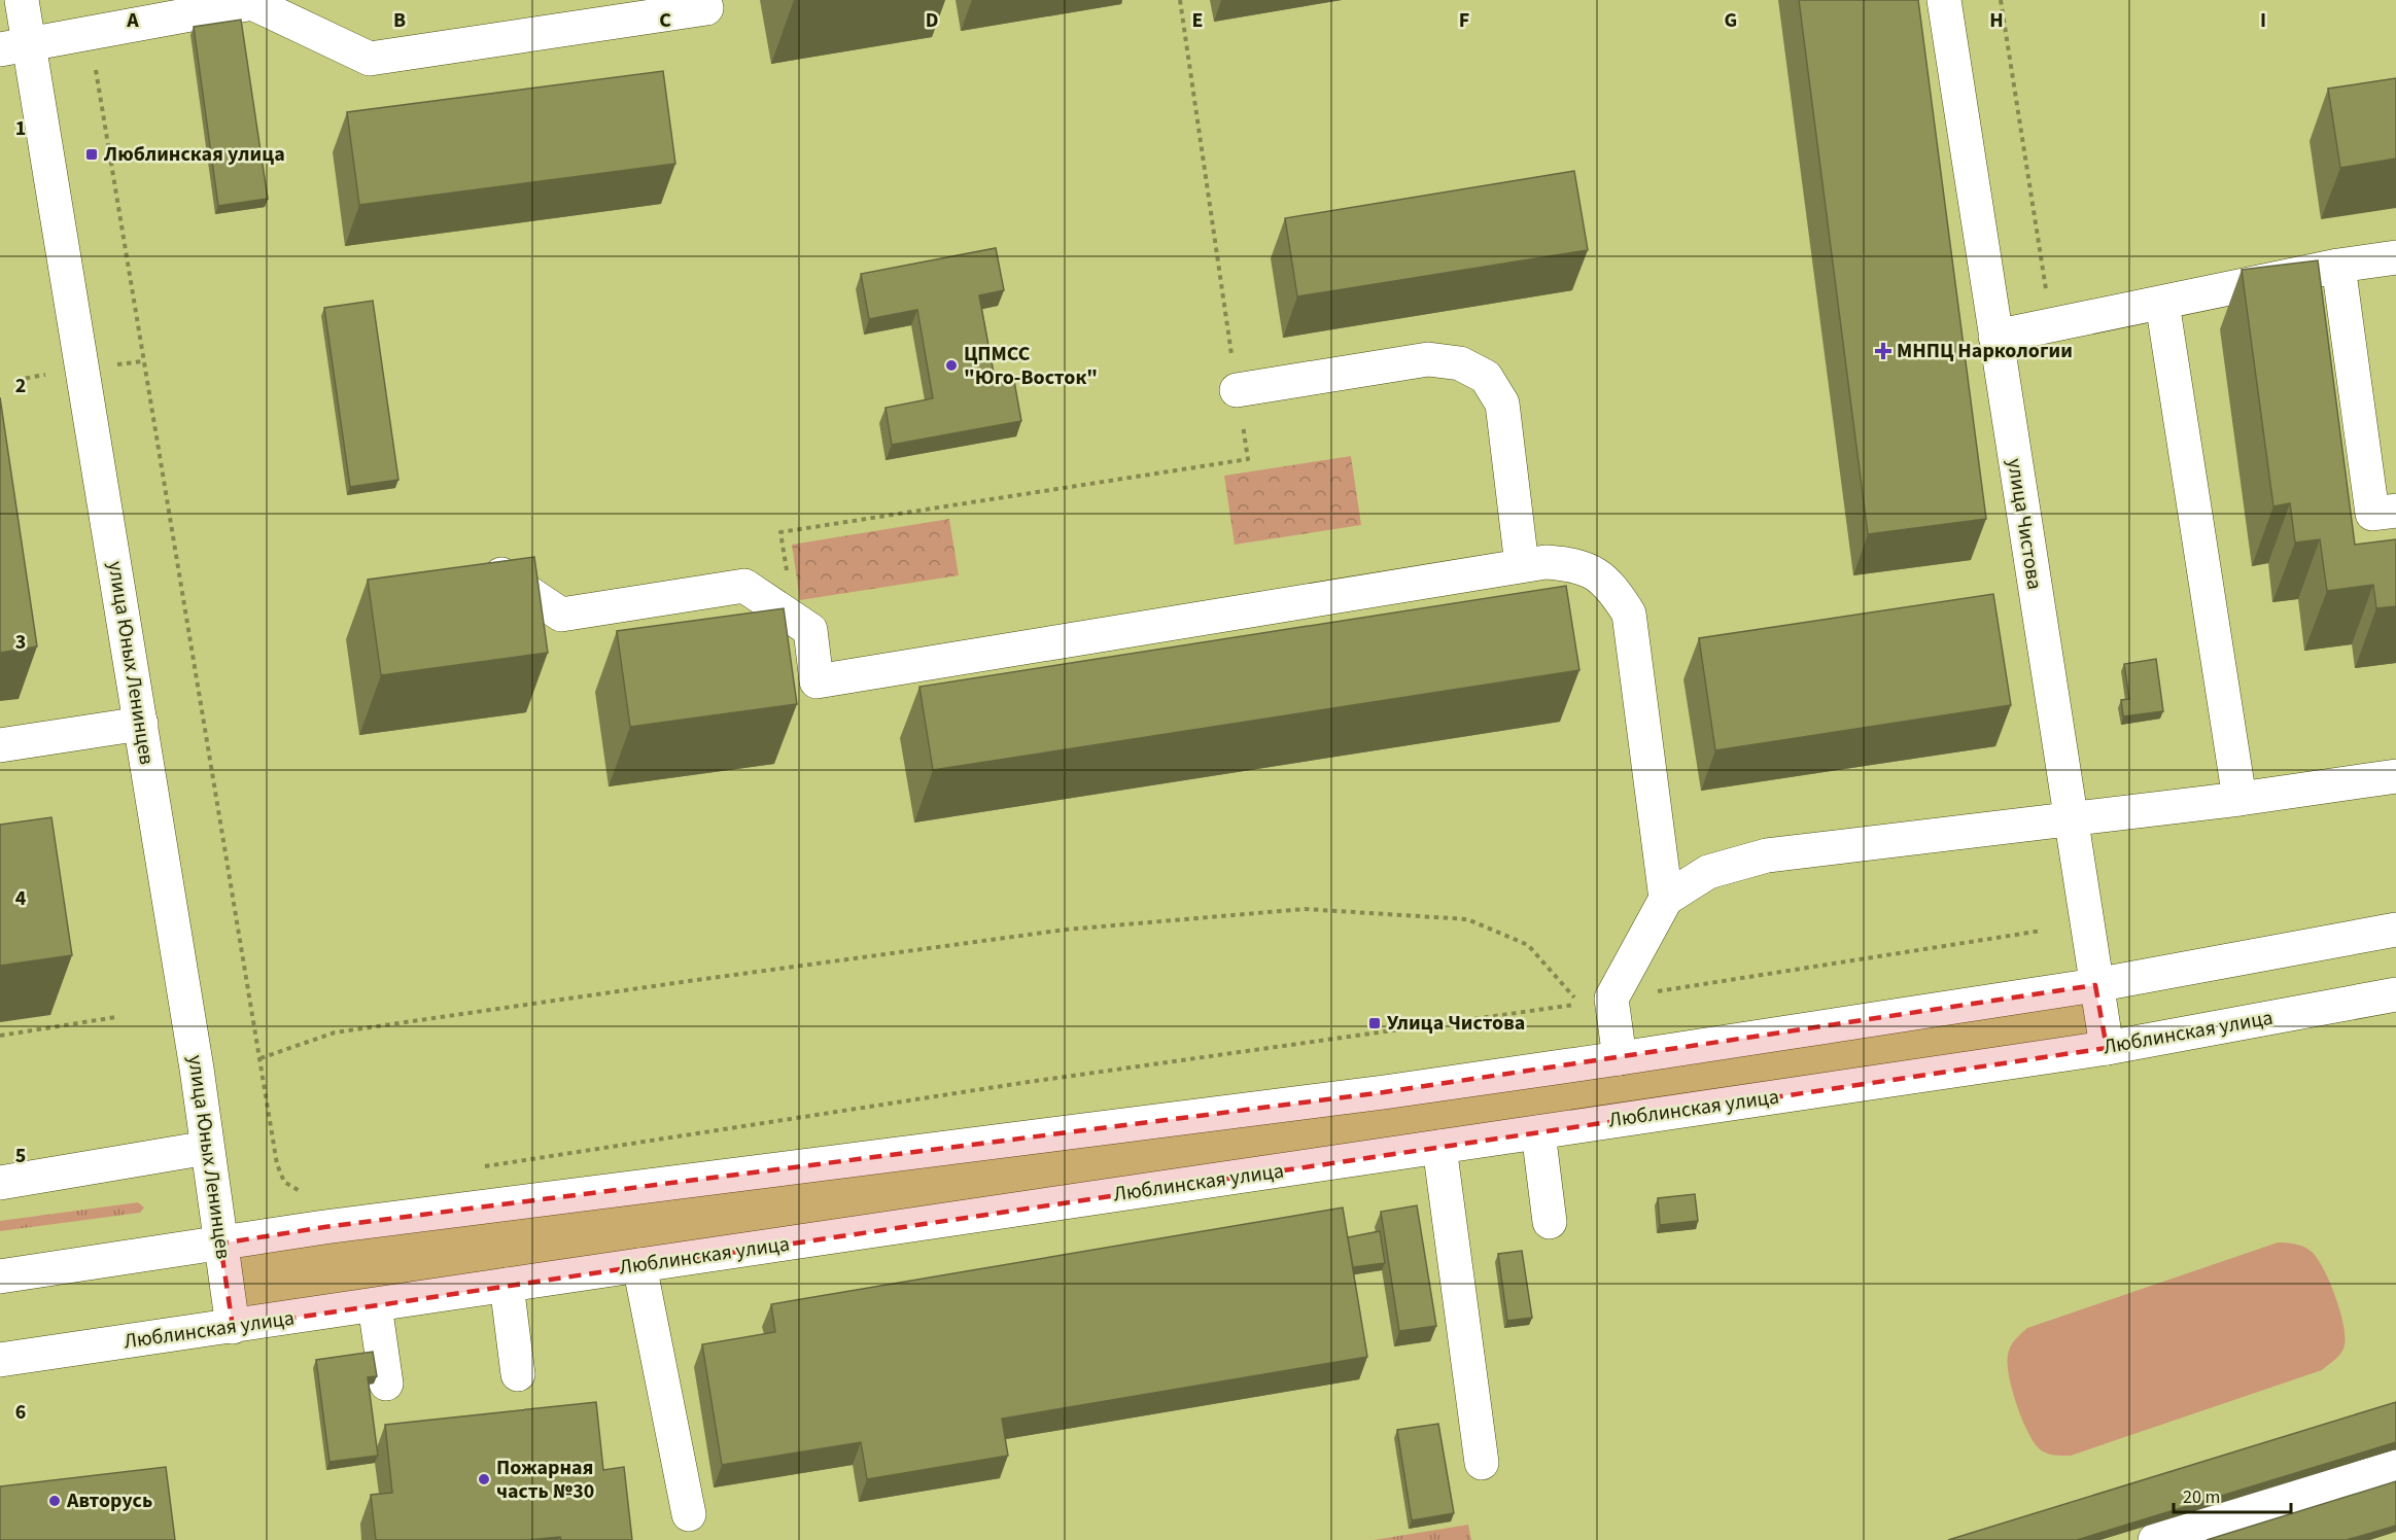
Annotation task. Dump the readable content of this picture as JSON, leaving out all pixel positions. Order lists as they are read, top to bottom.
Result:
{
  "streets": {
    "main road": ["улица Чистова", "улица Юных Ленинцев", "Люблинская улица"]
  },
  "crossings": [
    ["улица Чистова", "Люблинская улица"],
    ["улица Юных Ленинцев", "Люблинская улица"]
  ],
  "places": {
    "transit": ["Люблинская улица", "Улица Чистова"],
    "health": ["МНПЦ Наркологии"],
    "other": ["ЦПМСС \"Юго-Восток\"", "Пожарная часть №30", "Авторусь"]
  },
  "scale_bar": "20 m",
  "grid": {
    "columns": [
      "A",
      "B",
      "C",
      "D",
      "E",
      "F",
      "G",
      "H",
      "I"
    ],
    "rows": [
      "1",
      "2",
      "3",
      "4",
      "5",
      "6"
    ]
  }
}
